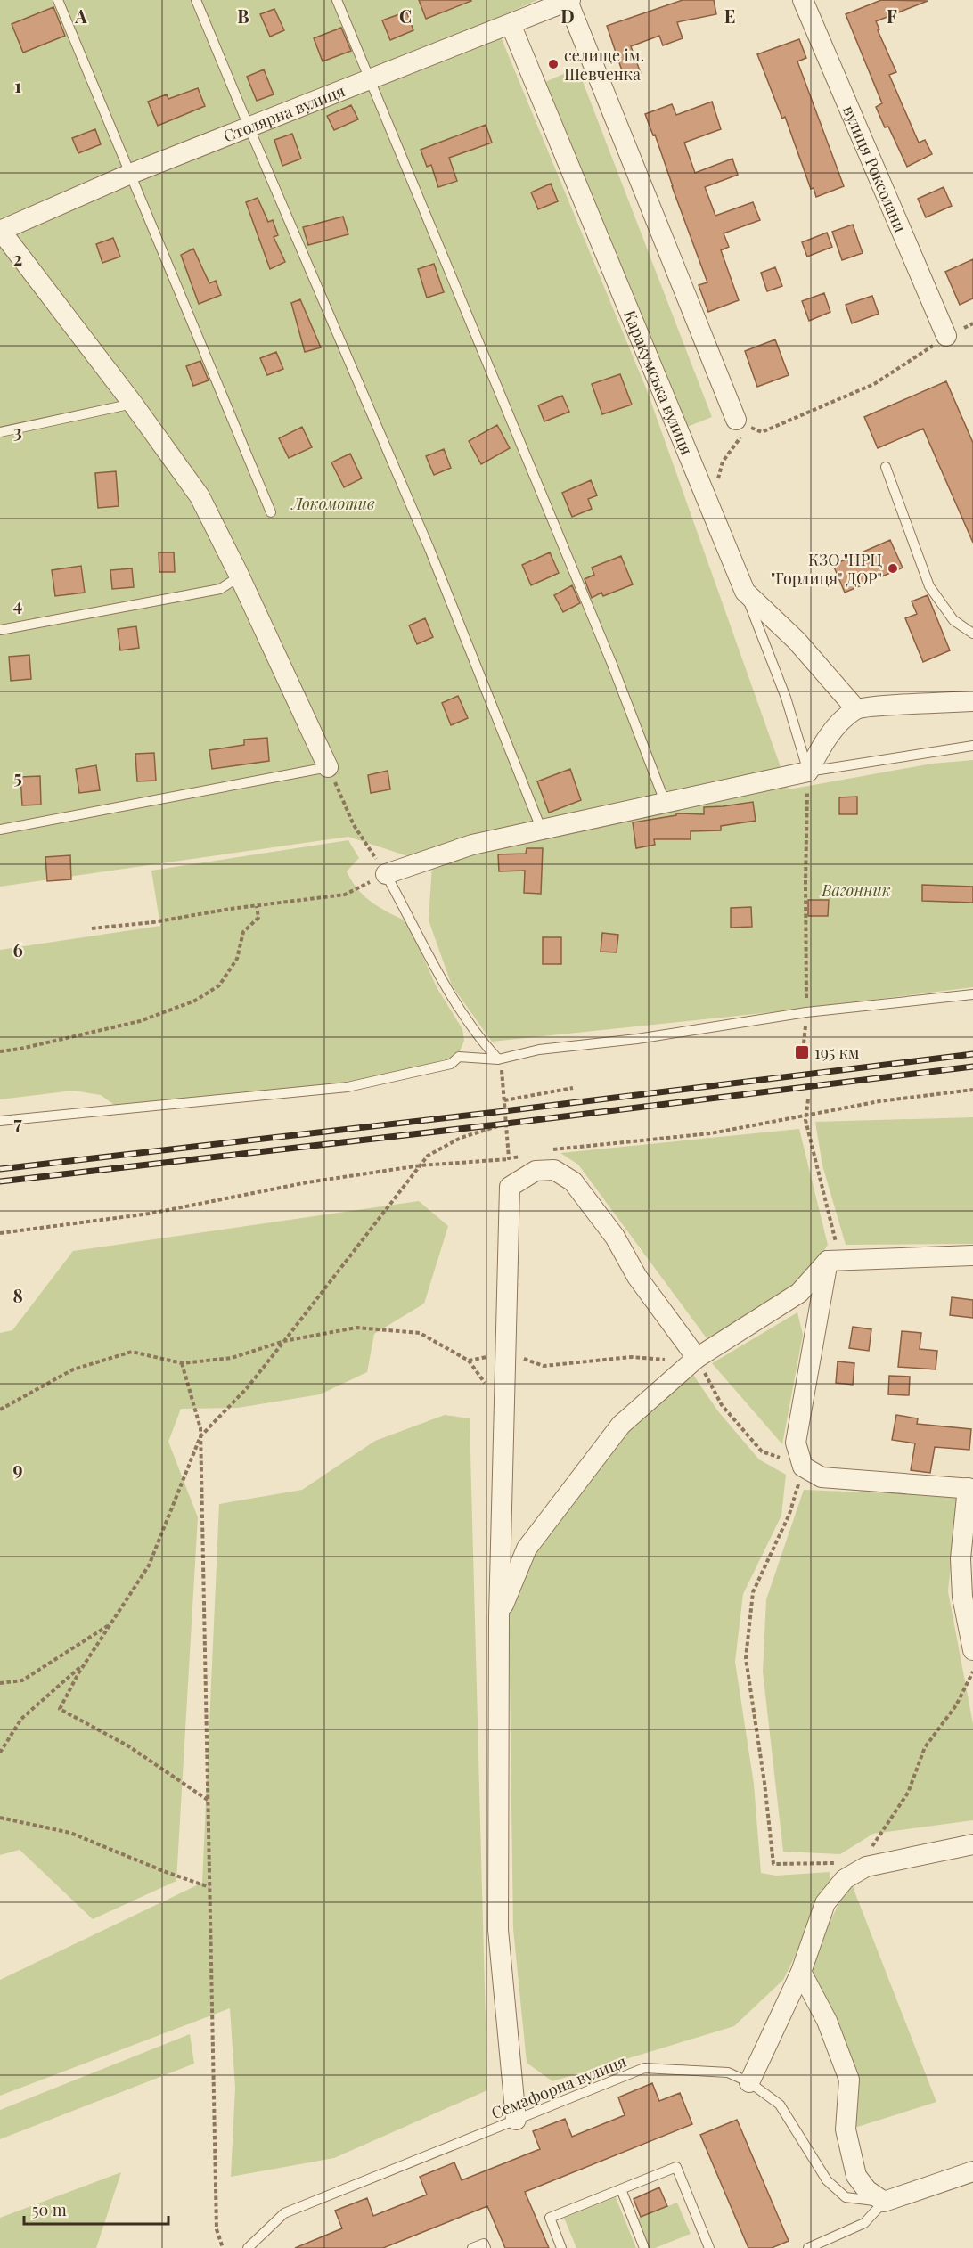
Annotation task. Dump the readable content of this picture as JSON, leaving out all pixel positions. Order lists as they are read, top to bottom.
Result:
{
  "streets": {
    "street": ["Столярна вулиця", "вулиця Роксолани", "Каракумська вулиця"],
    "lane": ["Семафорна вулиця"]
  },
  "crossings": [
    ["Столярна вулиця", "Каракумська вулиця"]
  ],
  "parks": ["Локомотив", "Вагонник"],
  "places": {
    "other": ["селище ім. Шевченка", "КЗО \"НРЦ \"Горлиця\" ДОР\""],
    "transit": ["195 км"]
  },
  "scale_bar": "50 m",
  "grid": {
    "columns": [
      "A",
      "B",
      "C",
      "D",
      "E",
      "F"
    ],
    "rows": [
      "1",
      "2",
      "3",
      "4",
      "5",
      "6",
      "7",
      "8",
      "9"
    ]
  }
}
